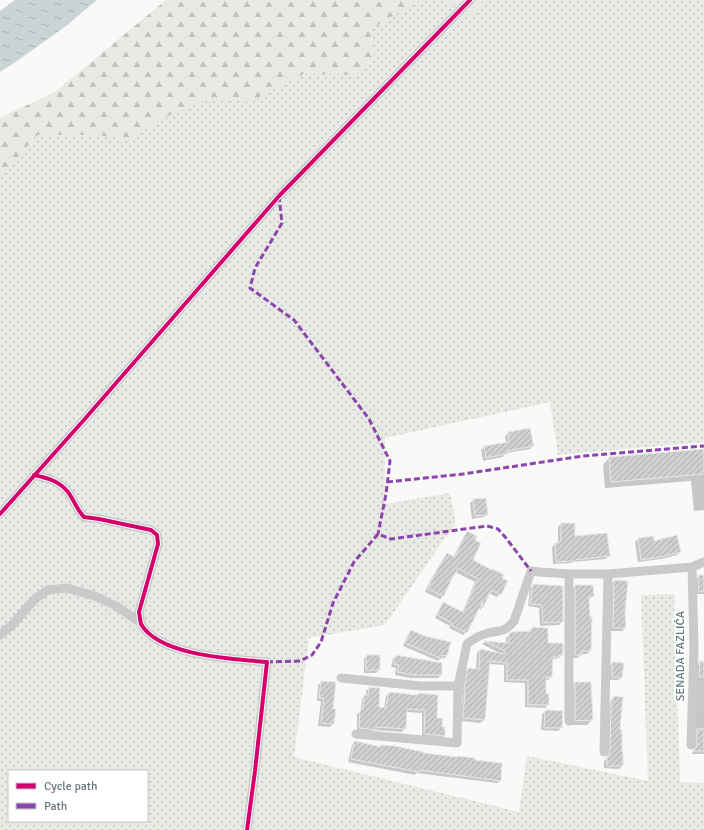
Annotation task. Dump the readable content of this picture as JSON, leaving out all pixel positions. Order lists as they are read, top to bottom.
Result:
{
  "streets": {
    "street": ["SENADA FAZLIĆA"]
  },
  "legend": ["Cycle path", "Path"]
}
